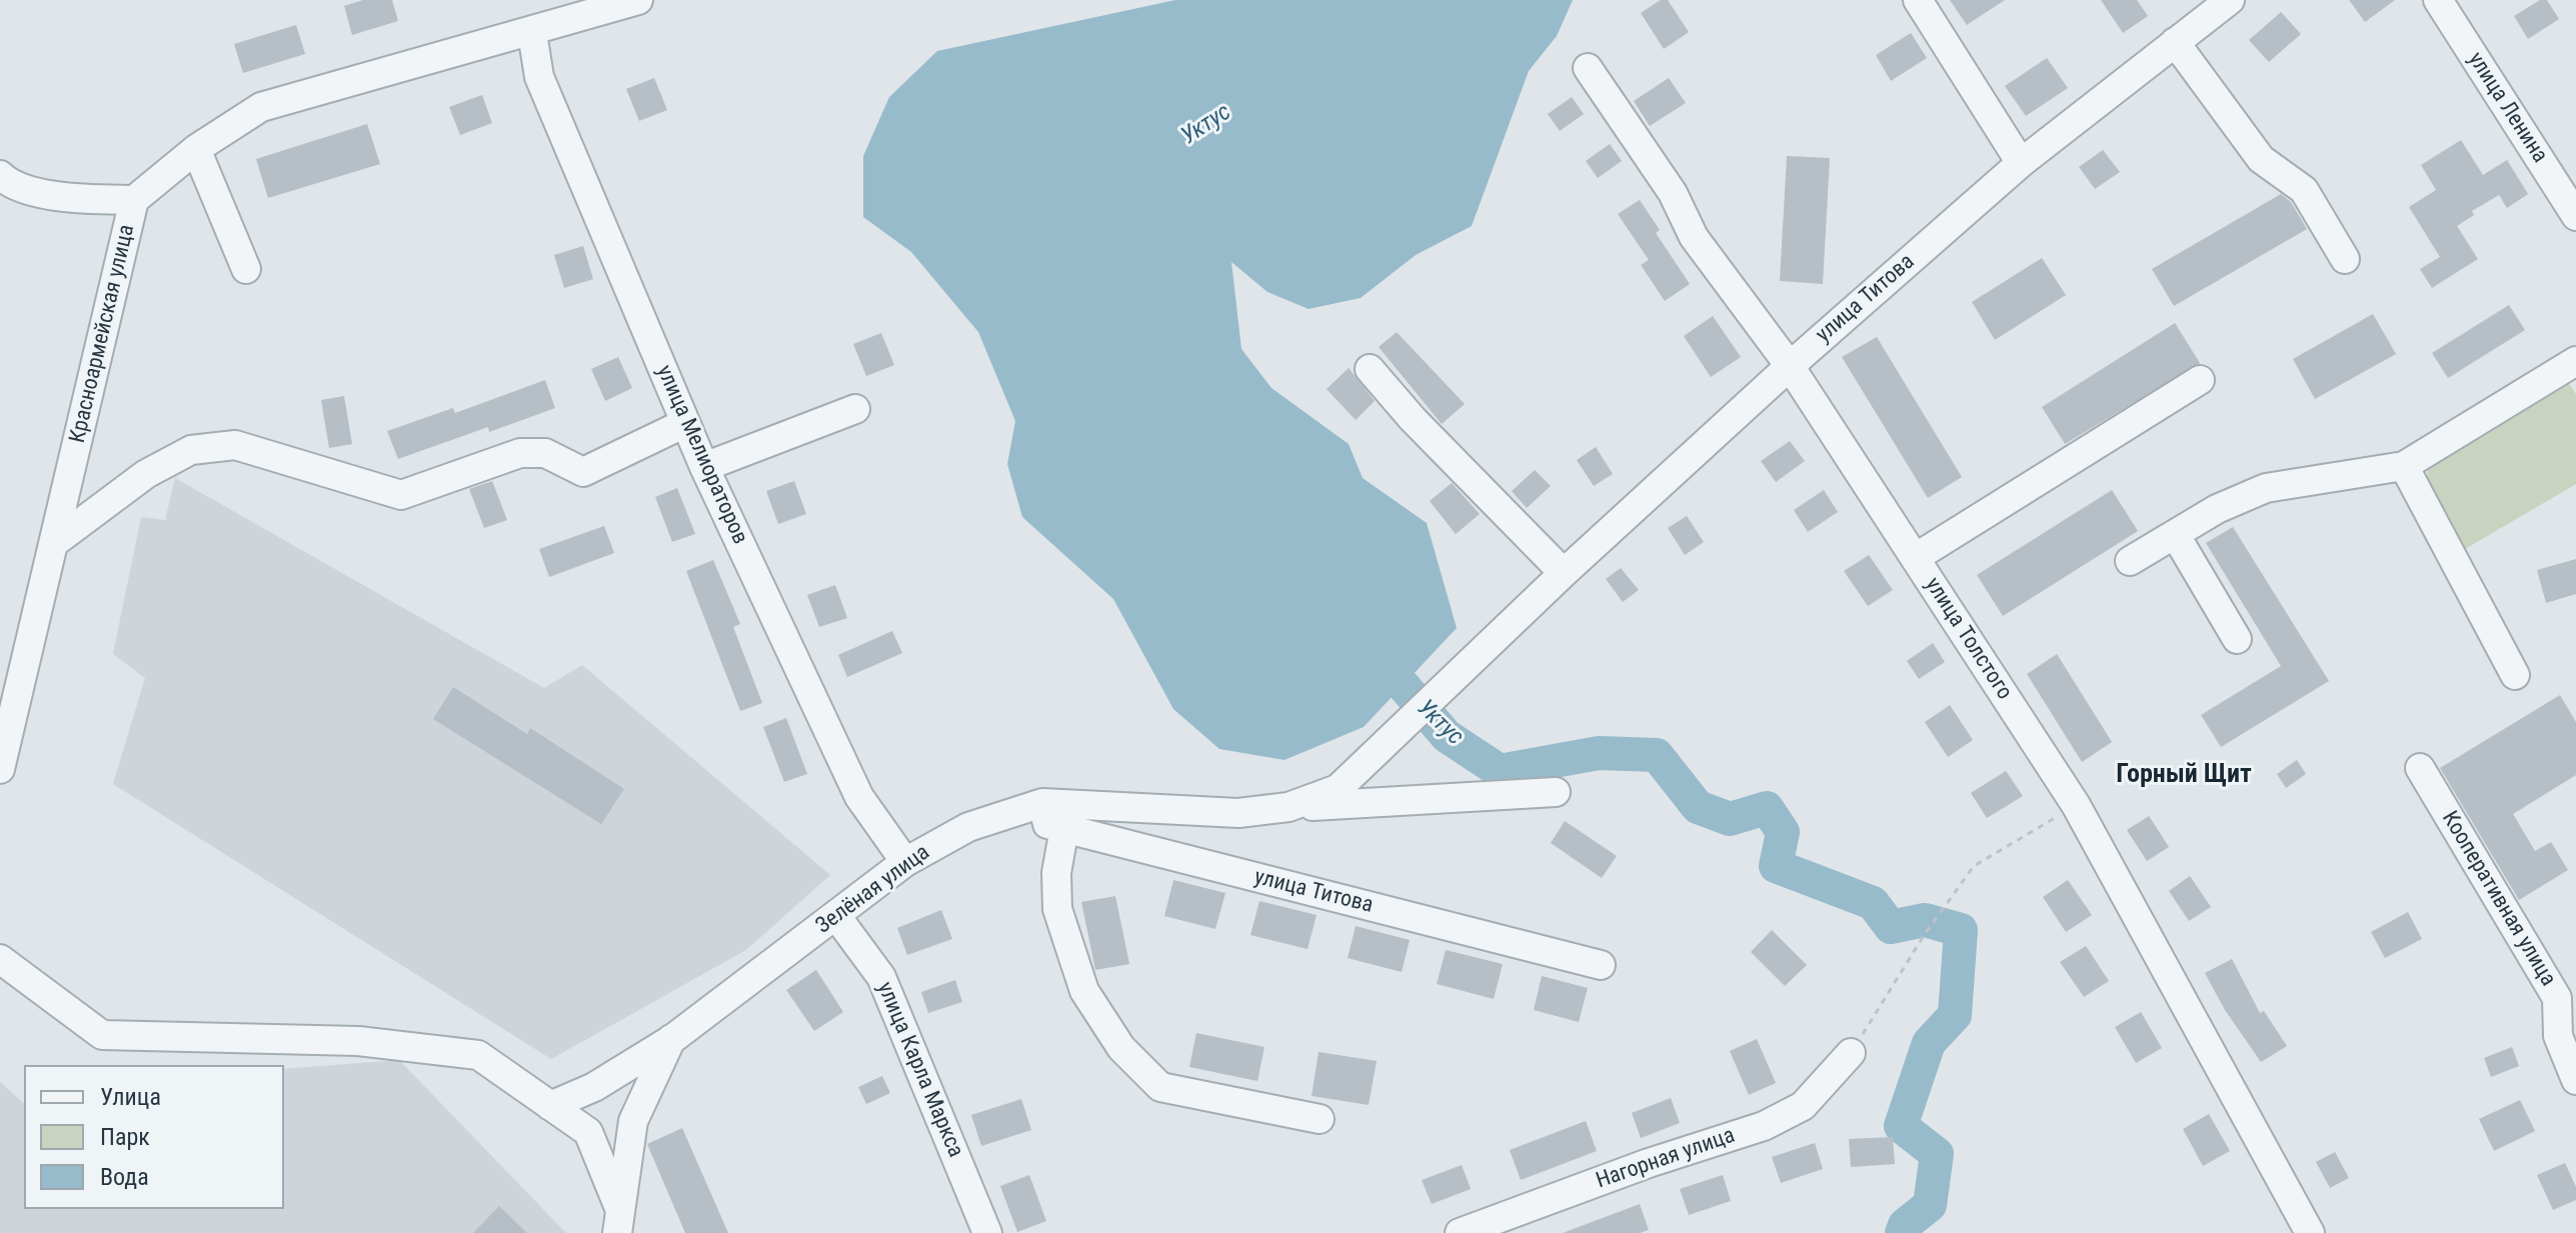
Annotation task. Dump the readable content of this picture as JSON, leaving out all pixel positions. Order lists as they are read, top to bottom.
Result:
{
  "streets": {
    "street": [
      "улица Ленина",
      "улица Титова",
      "Красноармейская улица",
      "улица Мелиораторов",
      "улица Толстого",
      "Зелёная улица",
      "Кооперативная улица",
      "улица Карла Маркса",
      "Нагорная улица"
    ]
  },
  "crossings": [
    ["улица Титова", "улица Толстого"],
    ["улица Титова", "Зелёная улица"],
    ["Красноармейская улица", "улица Мелиораторов"],
    ["улица Мелиораторов", "Зелёная улица"],
    ["Зелёная улица", "улица Карла Маркса"]
  ],
  "districts": ["Горный Щит"],
  "water": ["Уктус"],
  "legend": ["Улица", "Парк", "Вода"]
}
